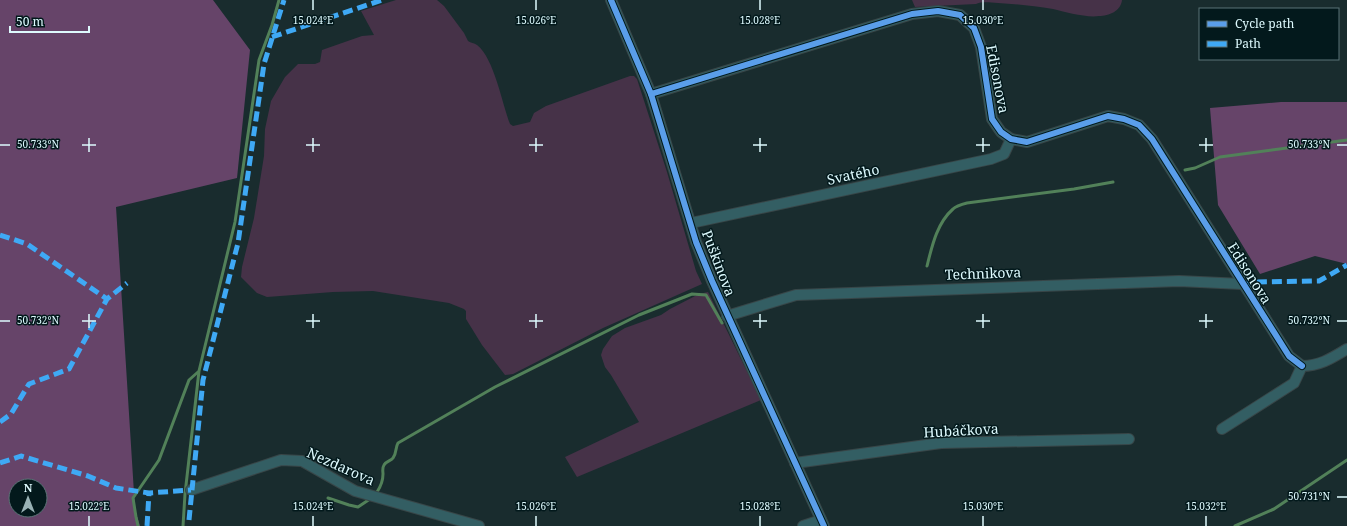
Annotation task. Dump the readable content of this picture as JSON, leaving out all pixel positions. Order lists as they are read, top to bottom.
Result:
{
  "streets": {
    "street": [
      "Edisonova",
      "Svatého",
      "Puškinova",
      "Technikova",
      "Hubáčkova",
      "Nezdarova"
    ]
  },
  "crossings": [
    ["Edisonova", "Svatého"],
    ["Edisonova", "Puškinova"],
    ["Edisonova", "Technikova"],
    ["Svatého", "Puškinova"],
    ["Puškinova", "Technikova"],
    ["Puškinova", "Hubáčkova"]
  ],
  "legend": ["Cycle path", "Path"],
  "scale_bar": "50 m",
  "north": "top",
  "coordinates": [
    "15.024°E",
    "15.026°E",
    "15.028°E",
    "15.030°E",
    "50.733°N",
    "50.732°N",
    "50.731°N",
    "15.022°E",
    "15.032°E"
  ]
}
